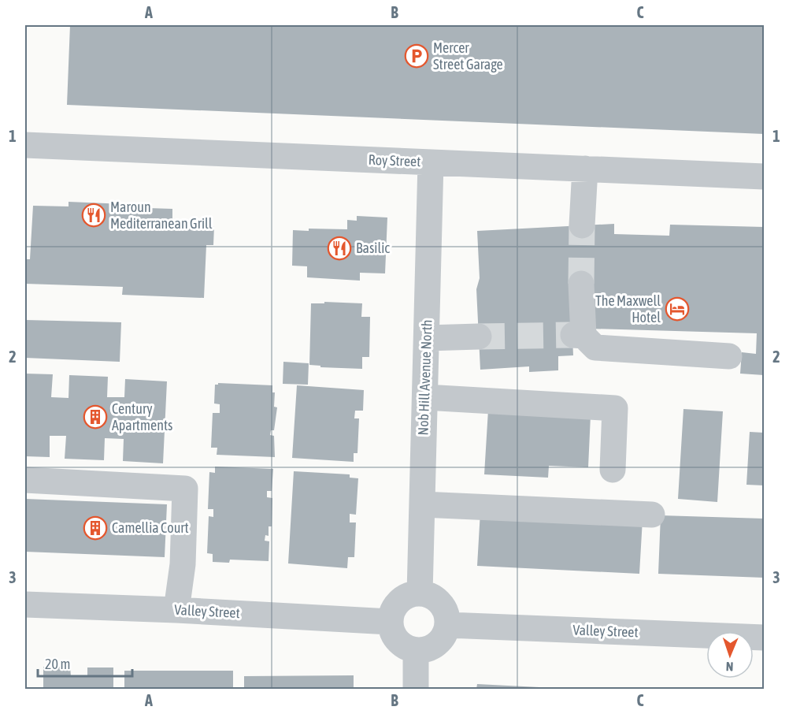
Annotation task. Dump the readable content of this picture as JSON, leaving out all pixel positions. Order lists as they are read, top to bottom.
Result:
{
  "streets": {
    "street": ["Roy Street", "Nob Hill Avenue North", "Valley Street"]
  },
  "crossings": [
    ["Roy Street", "Nob Hill Avenue North"],
    ["Nob Hill Avenue North", "Valley Street"]
  ],
  "places": {
    "parking": ["Mercer Street Garage"],
    "restaurant": ["Maroun Mediterranean Grill", "Basilic"],
    "hotel": ["The Maxwell Hotel"],
    "building": ["Century Apartments", "Camellia Court"]
  },
  "scale_bar": "20 m",
  "north": "bottom",
  "grid": {
    "columns": ["A", "B", "C"],
    "rows": ["1", "2", "3"]
  }
}
